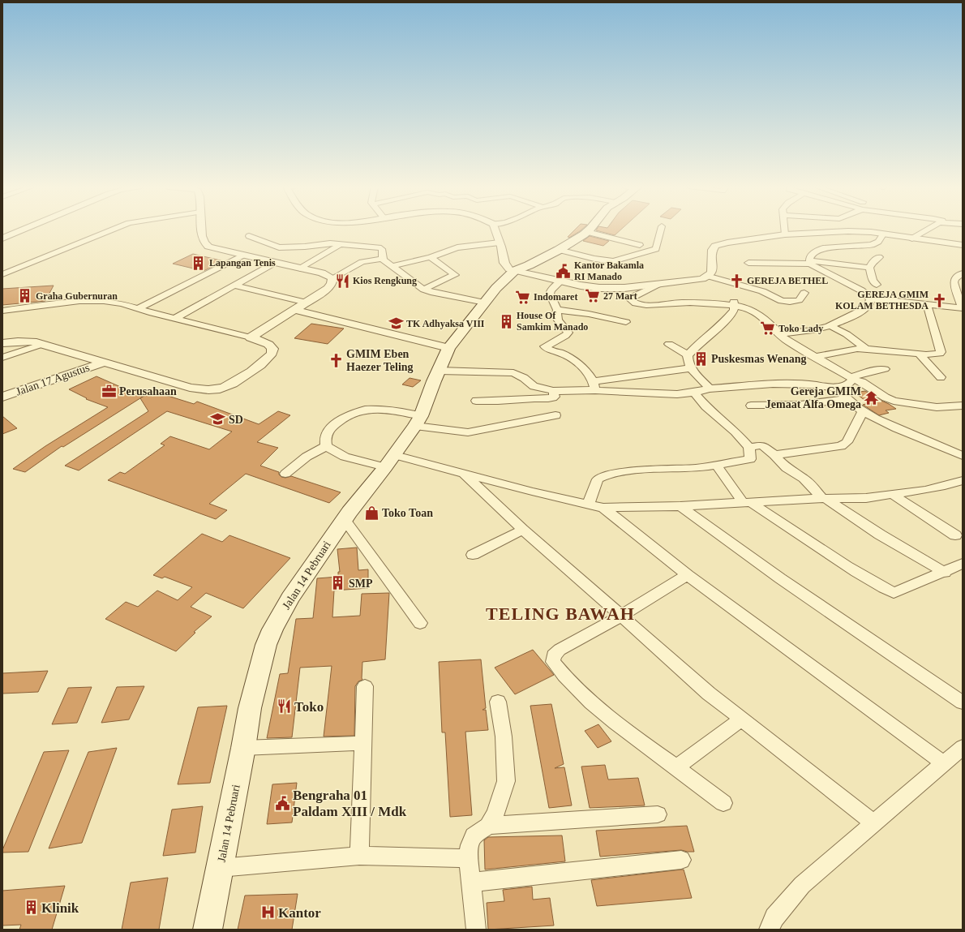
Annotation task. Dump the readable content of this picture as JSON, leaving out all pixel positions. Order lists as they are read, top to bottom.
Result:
{
  "streets": {
    "main road": ["Jalan 14 Pebruari"],
    "street": ["Jalan 17 Agustus"]
  },
  "districts": ["TELING BAWAH"],
  "places": {
    "building": [
      "Lapangan Tenis",
      "Graha Gubernuran",
      "House Of Samkim Manado",
      "Puskesmas Wenang",
      "SMP",
      "Klinik"
    ],
    "public building": ["Kantor Bakamla RI Manado", "Bengraha 01 Paldam XIII / Mdk"],
    "restaurant": ["Kios Rengkung", "Toko"],
    "church": ["GEREJA BETHEL", "GEREJA GMIM KOLAM BETHESDA", "GMIM Eben Haezer Teling"],
    "supermarket": ["27 Mart", "Indomaret", "Toko Lady"],
    "school or university": ["TK Adhyaksa VIII", "SD"],
    "office": ["Perusahaan"],
    "temple": ["Gereja GMIM Jemaat Alfa Omega"],
    "shop": ["Toko Toan"],
    "hospital": ["Kantor"]
  }
}
